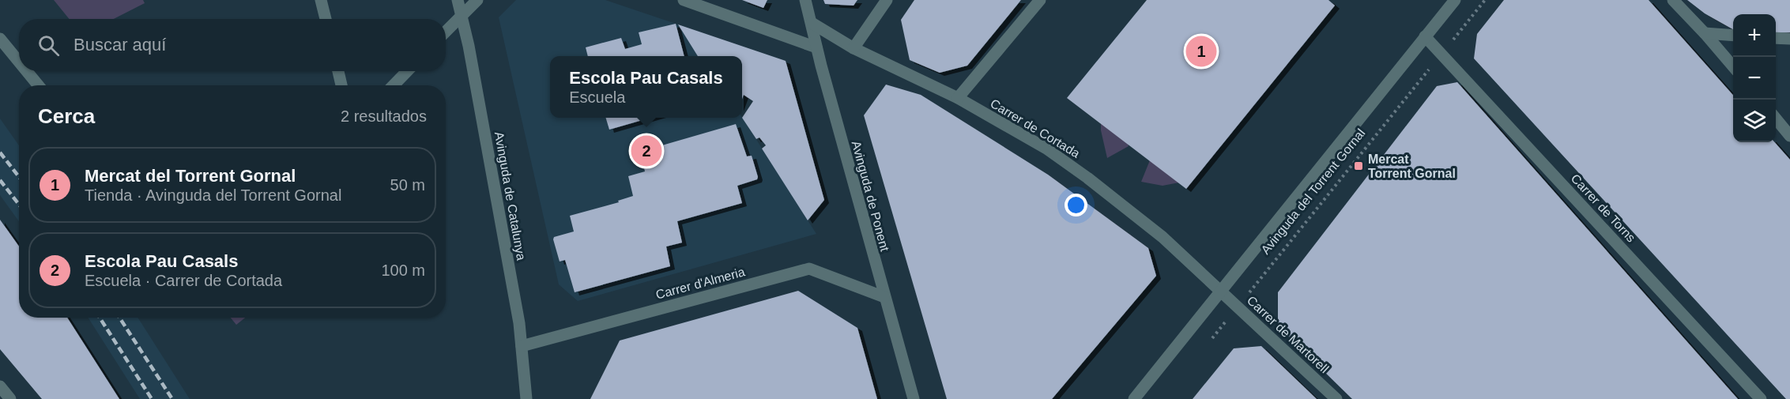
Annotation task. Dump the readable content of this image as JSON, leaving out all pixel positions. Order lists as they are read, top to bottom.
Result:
{
  "streets": {
    "street": [
      "Carrer de Cortada",
      "Avinguda del Torrent Gornal",
      "Avinguda de Catalunya",
      "Avinguda de Ponent",
      "Carrer de Torns",
      "Carrer d'Almeria",
      "Carrer de Martorell"
    ]
  },
  "crossings": [
    ["Carrer de Cortada", "Avinguda del Torrent Gornal"],
    ["Carrer de Cortada", "Avinguda de Ponent"],
    ["Carrer de Cortada", "Carrer de Martorell"],
    ["Avinguda del Torrent Gornal", "Carrer de Torns"],
    ["Avinguda del Torrent Gornal", "Carrer de Martorell"],
    ["Avinguda de Catalunya", "Carrer d'Almeria"],
    ["Avinguda de Ponent", "Carrer d'Almeria"]
  ],
  "places": {
    "transit": ["Mercat Torrent Gornal"]
  },
  "page": {
    "map_buttons": ["+", "−"],
    "search": "Buscar aquí",
    "pins": ["1", "2"],
    "popup": ["Escola Pau Casals", "Escuela"],
    "heading": ["Cerca", "2 resultados"],
    "list": [
      {
        "mark": "1",
        "name": "Mercat del Torrent Gornal",
        "note": "Tienda · Avinguda del Torrent Gornal",
        "value": "50 m"
      },
      {
        "mark": "2",
        "name": "Escola Pau Casals",
        "note": "Escuela · Carrer de Cortada",
        "value": "100 m"
      }
    ]
  }
}
